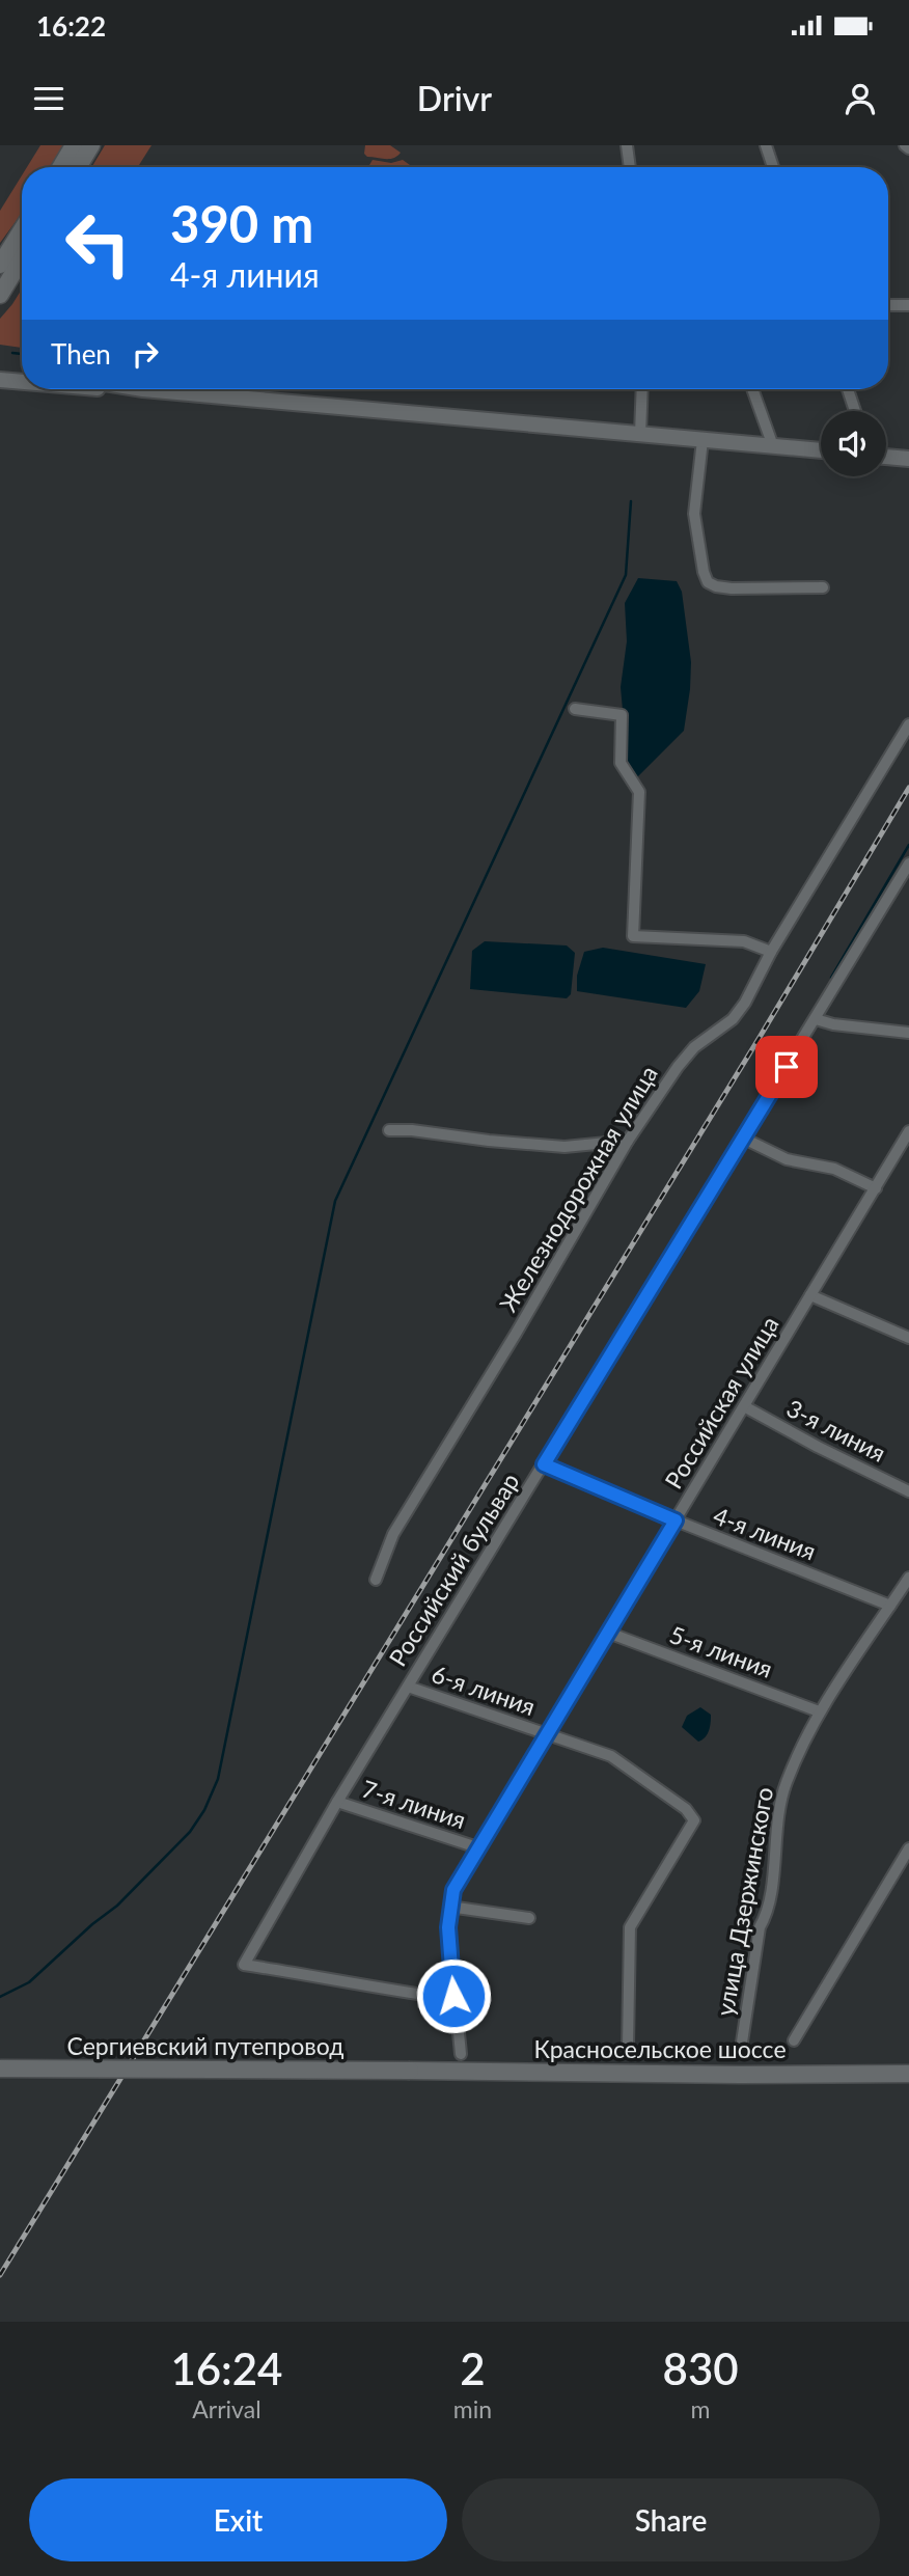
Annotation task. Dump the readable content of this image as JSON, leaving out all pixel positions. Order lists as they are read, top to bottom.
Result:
{
  "streets": {
    "main road": ["Сергиевский путепровод", "Красносельское шоссе"],
    "street": [
      "Железнодорожная улица",
      "Российская улица",
      "3-я линия",
      "4-я линия",
      "Российский бульвар",
      "5-я линия",
      "6-я линия",
      "7-я линия",
      "улица Дзержинского"
    ]
  },
  "crossings": [
    ["Российская улица", "3-я линия"],
    ["Российская улица", "4-я линия"],
    ["Российская улица", "Российский бульвар"],
    ["Российская улица", "5-я линия"],
    ["Российская улица", "6-я линия"],
    ["Российская улица", "7-я линия"],
    ["4-я линия", "Российский бульвар"],
    ["4-я линия", "улица Дзержинского"],
    ["Российский бульвар", "6-я линия"],
    ["Российский бульвар", "7-я линия"],
    ["5-я линия", "улица Дзержинского"],
    ["Сергиевский путепровод", "Красносельское шоссе"]
  ],
  "page": {
    "status": "16:22",
    "header": "Drivr",
    "turn": ["390 m", "4-я линия"],
    "then": "Then",
    "eta": [
      "16:24",
      "Arrival",
      "2",
      "min",
      "830",
      "m"
    ],
    "buttons": ["Exit", "Share"]
  }
}
